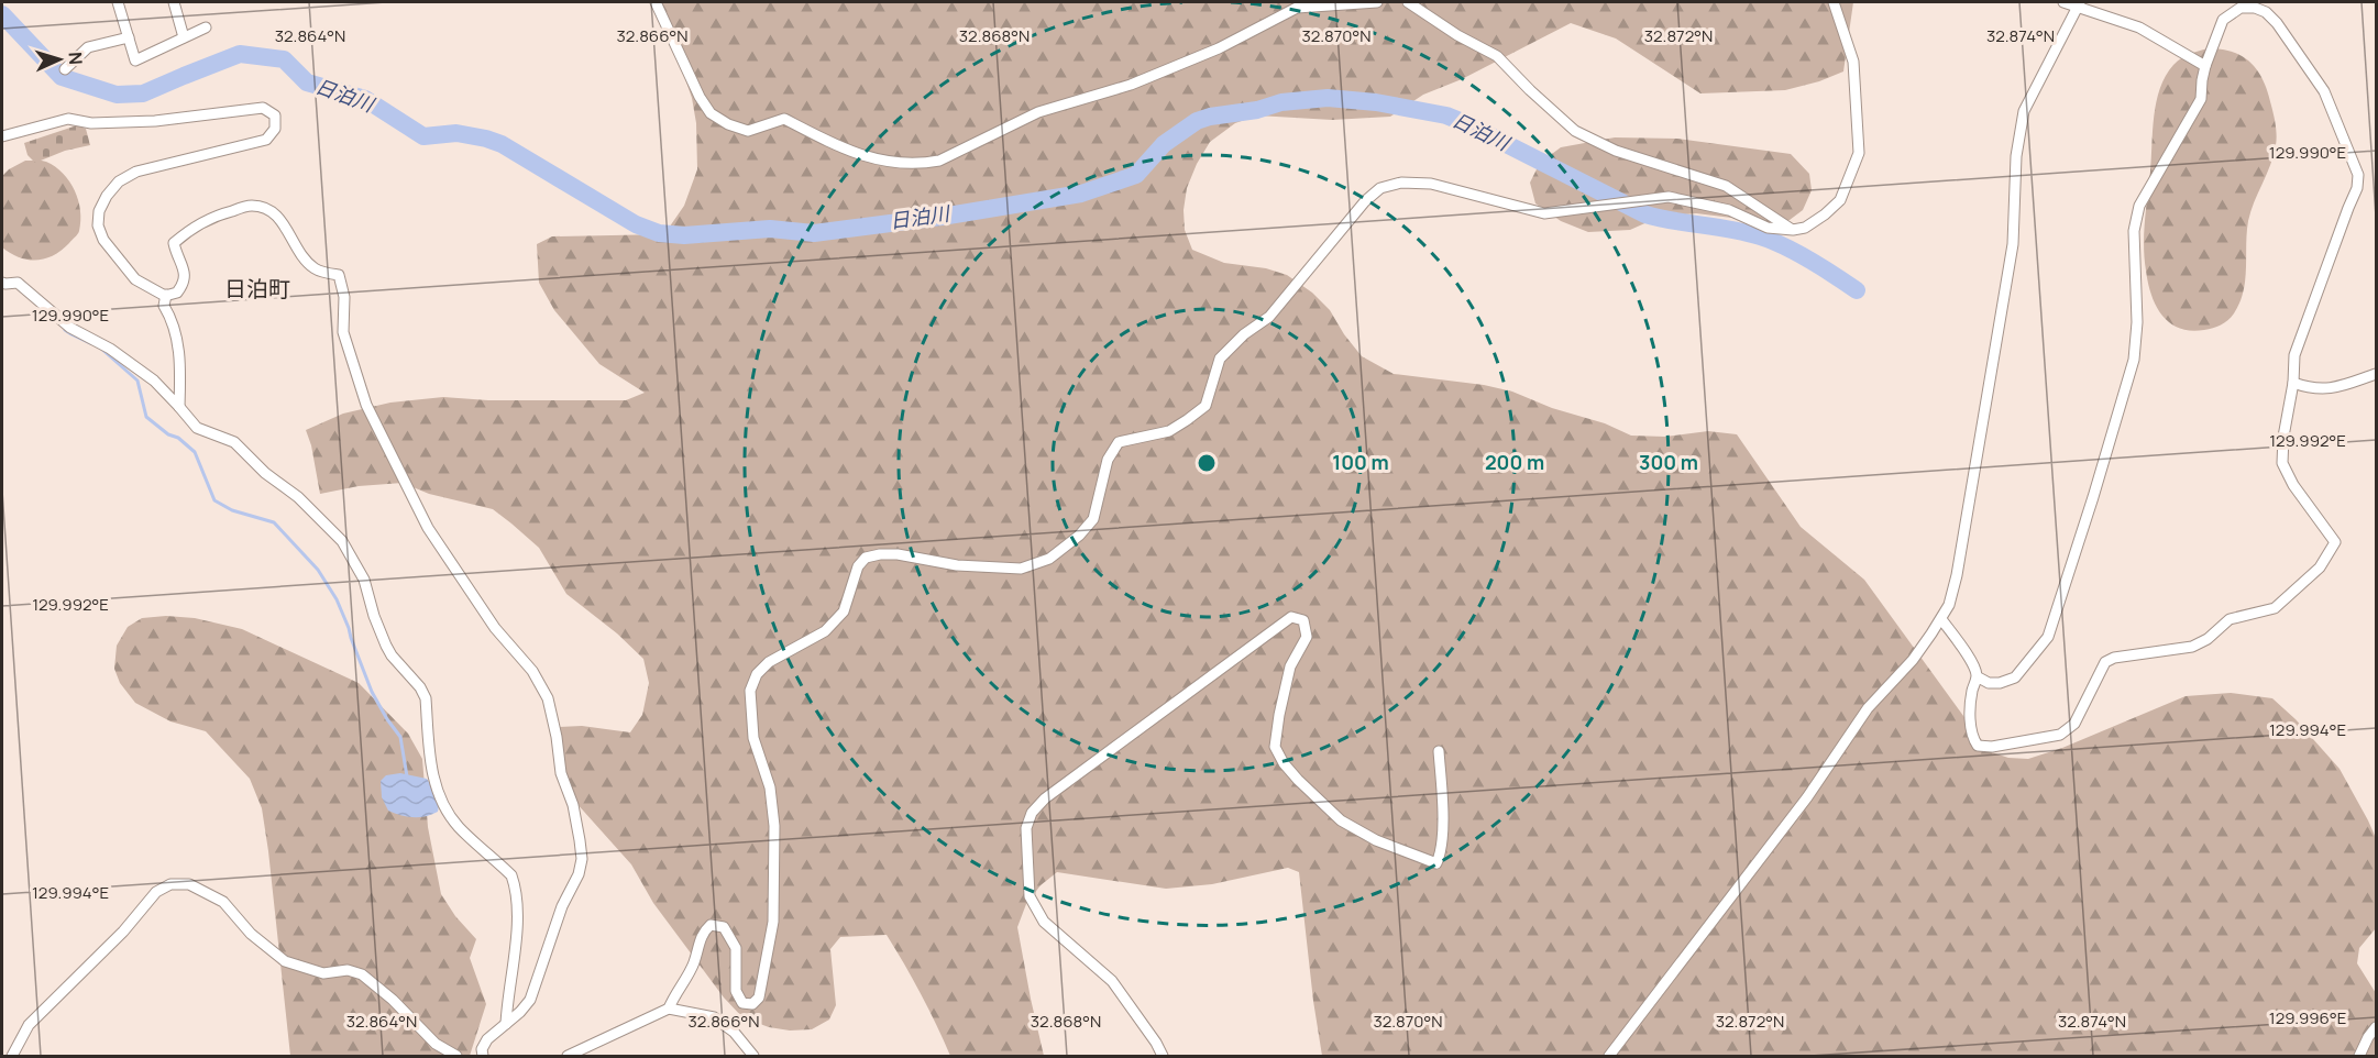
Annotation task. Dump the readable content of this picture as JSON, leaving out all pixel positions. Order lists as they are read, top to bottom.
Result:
{
  "districts": ["日泊町"],
  "water": ["日泊川"],
  "north": "right",
  "coordinates": [
    "32.864°N",
    "32.866°N",
    "32.868°N",
    "32.870°N",
    "32.872°N",
    "32.874°N",
    "129.990°E",
    "129.992°E",
    "129.994°E",
    "129.996°E"
  ],
  "rings": ["100 m", "200 m", "300 m"]
}
